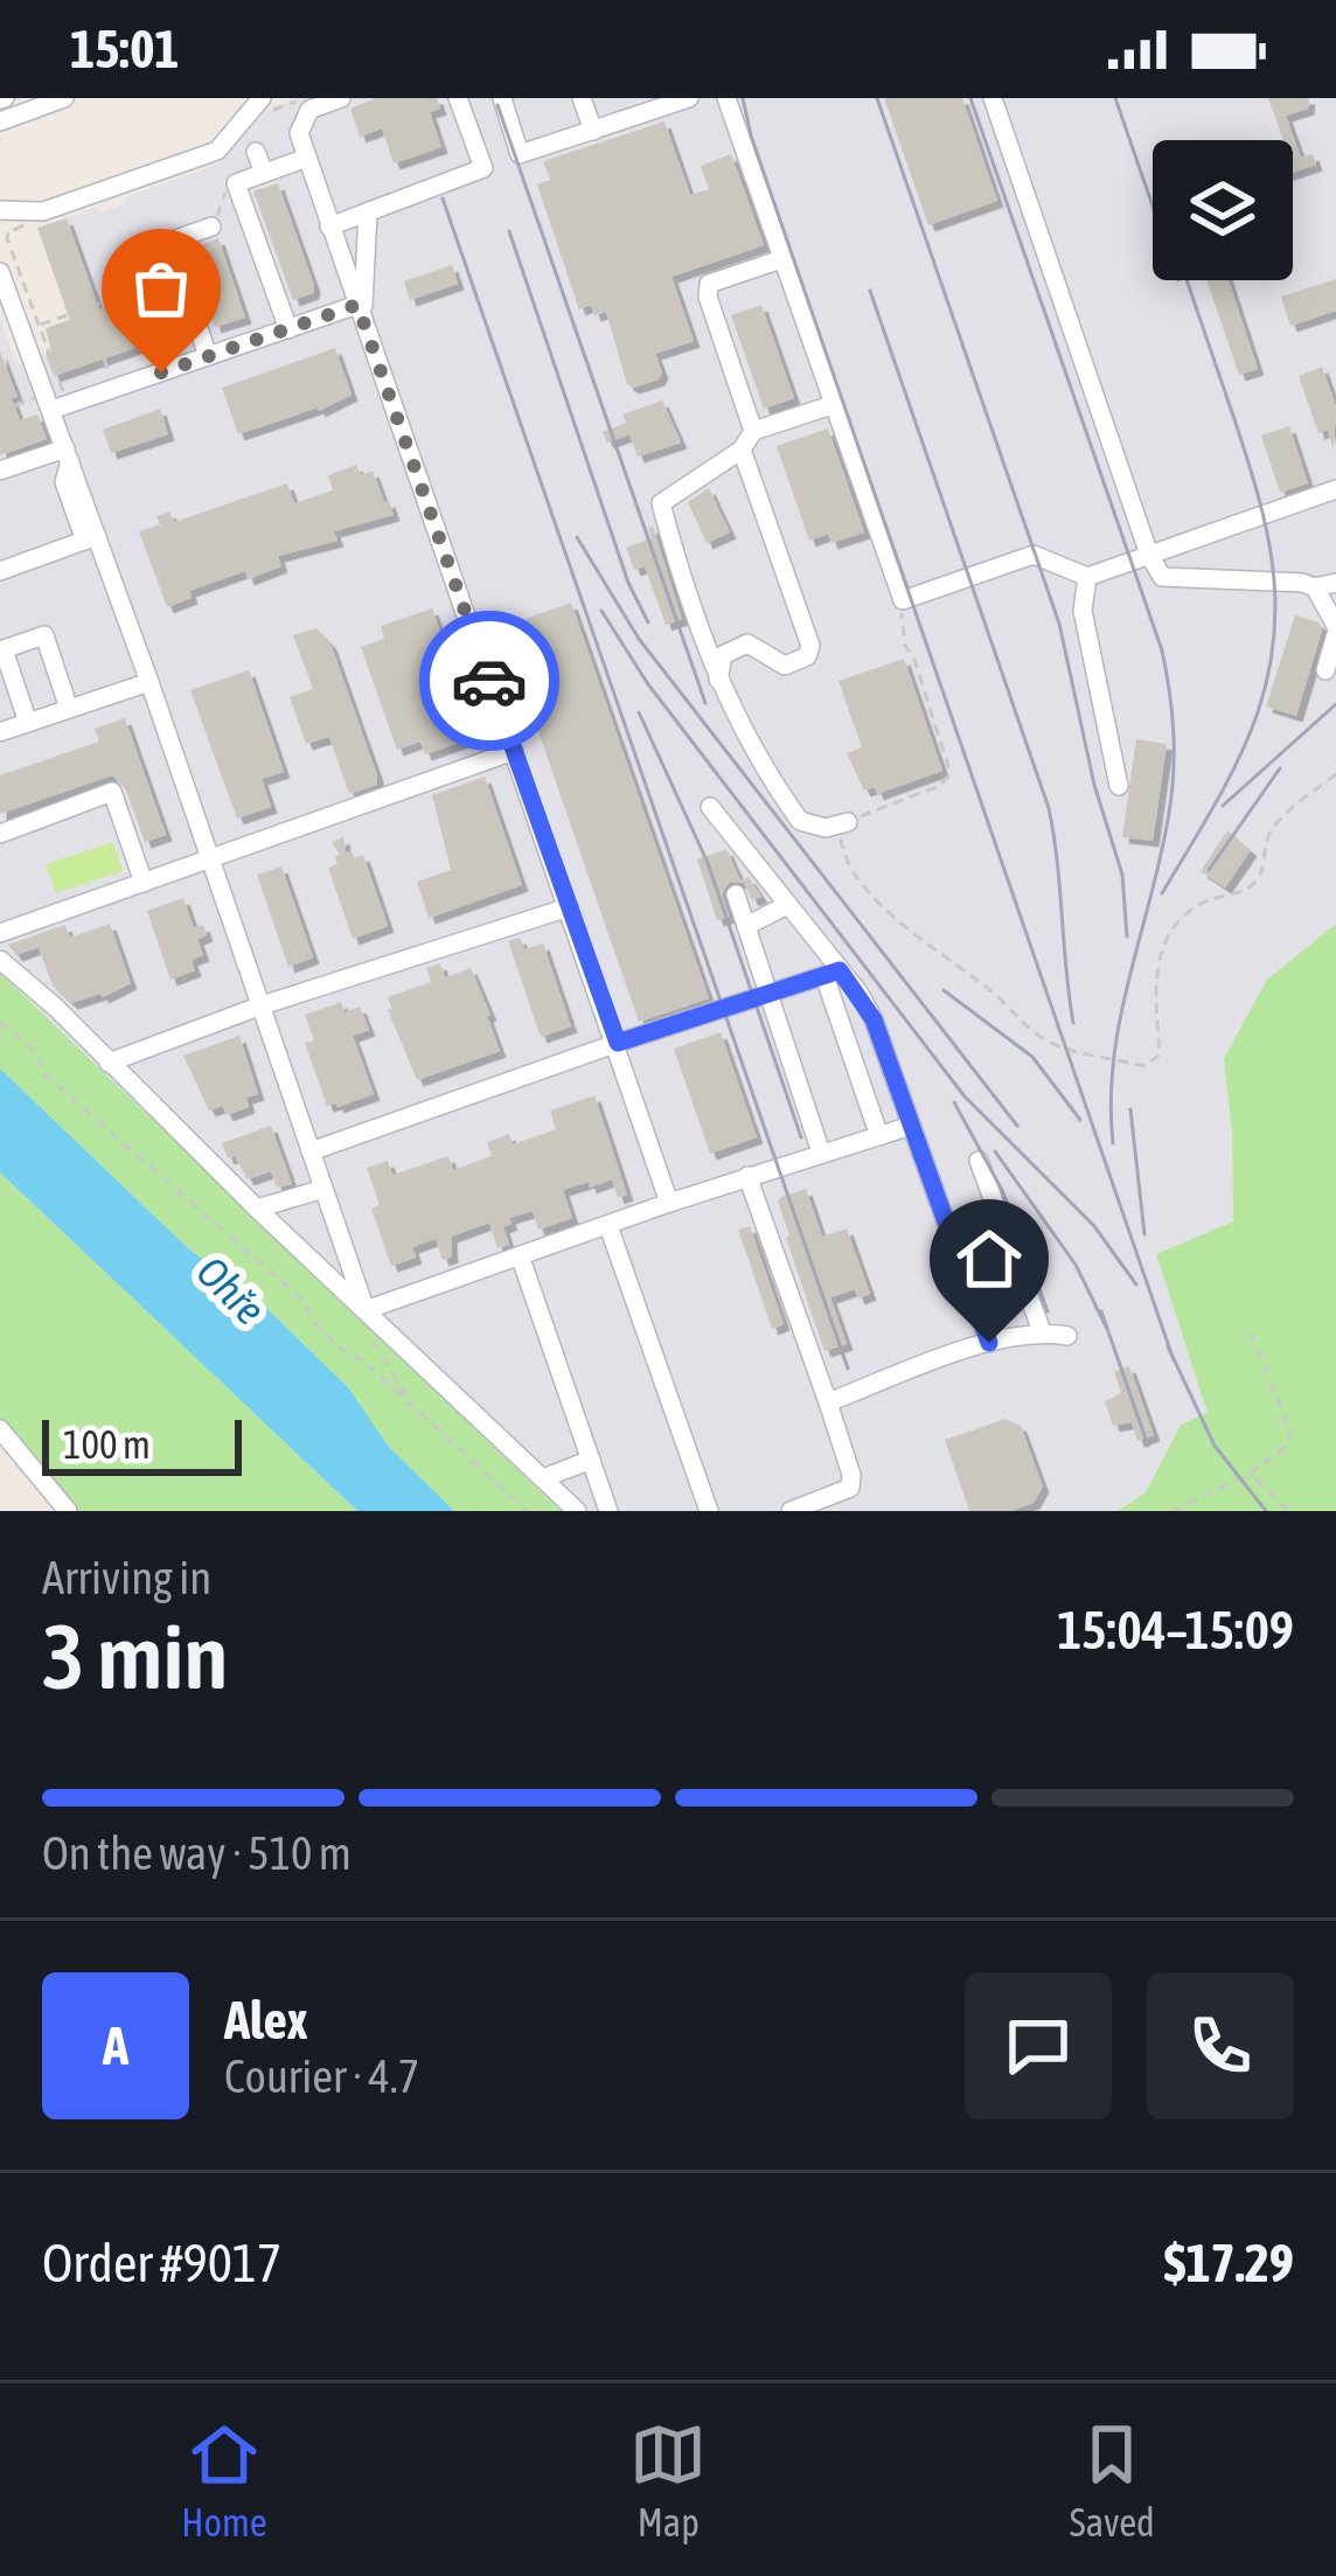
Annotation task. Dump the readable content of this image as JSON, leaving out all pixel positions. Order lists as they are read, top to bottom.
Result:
{
  "water": ["Ohře"],
  "scale_bar": "100 m",
  "page": {
    "status": "15:01",
    "scale": "100 m",
    "heading": ["3 min", "Arriving in", "15:04–15:09"],
    "panel": [
      "Alex",
      "Courier · 4.7",
      "Order #9017",
      "$17.29"
    ],
    "bar": "On the way · 510 m",
    "round": "A",
    "tabs": ["Home", "Map", "Saved"]
  }
}
